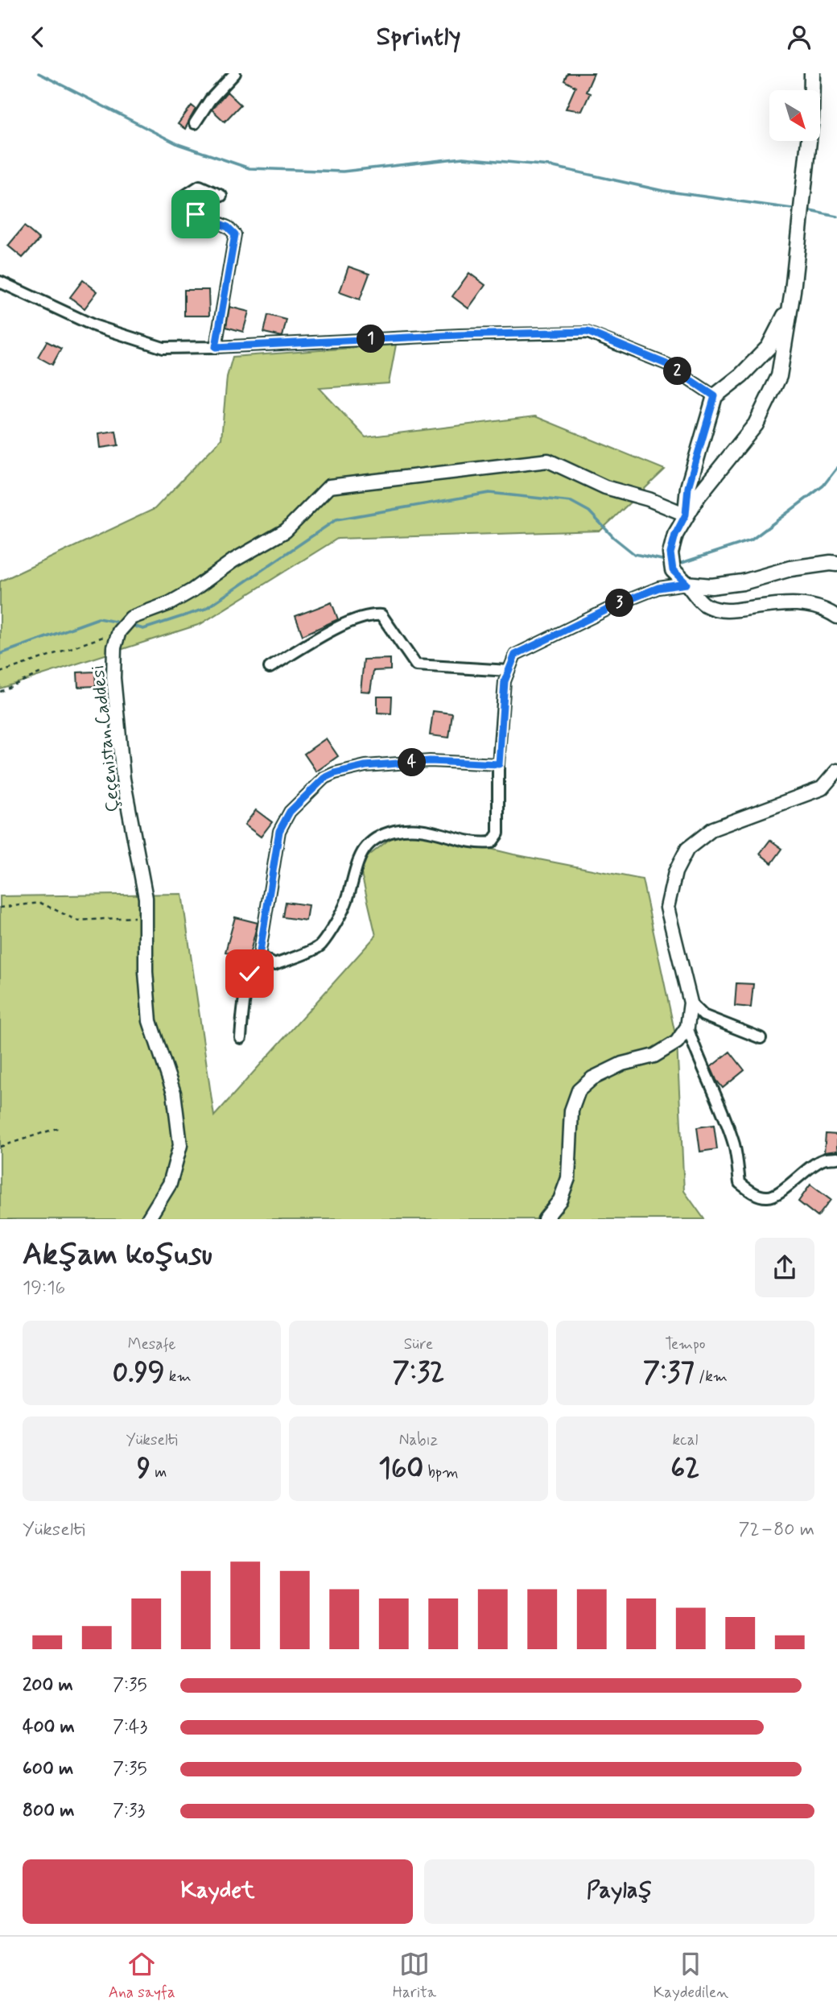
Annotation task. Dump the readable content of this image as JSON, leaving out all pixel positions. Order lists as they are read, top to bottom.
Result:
{
  "streets": {
    "street": ["Çeçenistan Caddesi"]
  },
  "north": "bottom right",
  "page": {
    "header": "Sprintly",
    "pins": [
      "1",
      "2",
      "3",
      "4"
    ],
    "heading": ["Akşam koşusu", "19:16"],
    "stats": [
      ["Mesafe", "0.99 km"],
      ["Süre", "7:32"],
      ["Tempo", "7:37 /km"],
      ["Yükselti", "9 m"],
      ["Nabız", "160 bpm"],
      ["kcal", "62"]
    ],
    "chart": ["Yükselti", "72–80 m"],
    "list": [
      {
        "name": "200 m",
        "note": "7:35"
      },
      {
        "name": "400 m",
        "note": "7:43"
      },
      {
        "name": "600 m",
        "note": "7:35"
      },
      {
        "name": "800 m",
        "note": "7:33"
      }
    ],
    "buttons": ["Kaydet", "Paylaş"],
    "tabs": ["Ana sayfa", "Harita", "Kaydedilen"]
  }
}
